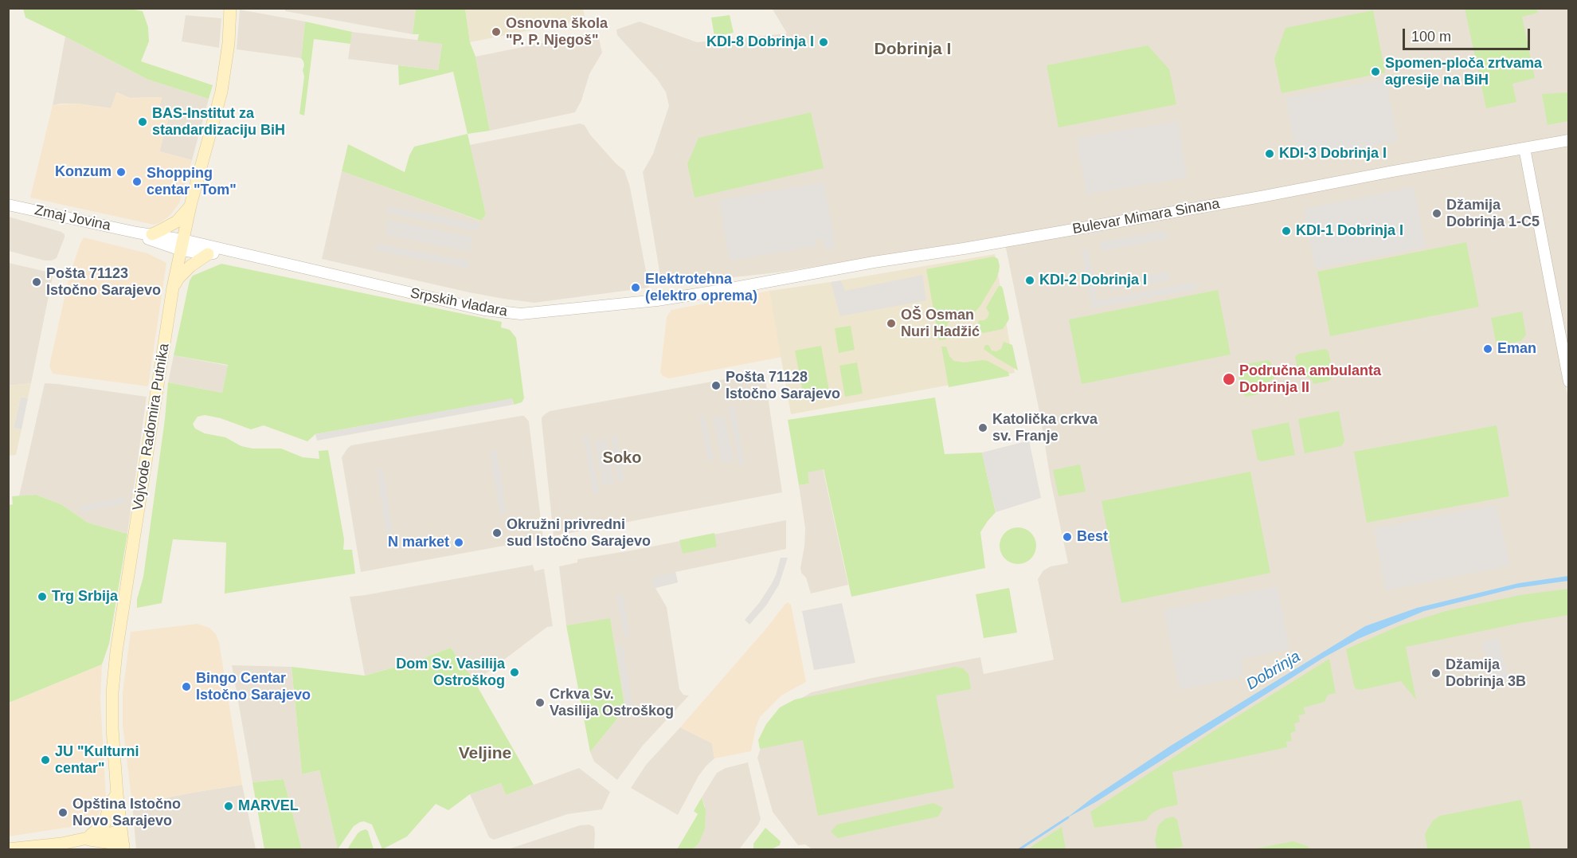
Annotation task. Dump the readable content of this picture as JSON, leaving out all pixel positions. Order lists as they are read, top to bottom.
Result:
{
  "streets": {
    "main road": ["Vojvode Radomira Putnika"],
    "street": ["Bulevar Mimara Sinana", "Zmaj Jovina", "Srpskih vladara"]
  },
  "crossings": [
    ["Bulevar Mimara Sinana", "Srpskih vladara"],
    ["Zmaj Jovina", "Srpskih vladara"],
    ["Zmaj Jovina", "Vojvode Radomira Putnika"],
    ["Srpskih vladara", "Vojvode Radomira Putnika"]
  ],
  "districts": ["Dobrinja I", "Soko", "Veljine"],
  "water": ["Dobrinja"],
  "places": [
    "Osnovna škola \"P. P. Njegoš\"",
    "KDI-8 Dobrinja I",
    "Spomen-ploča zrtvama agresije na BiH",
    "BAS-Institut za standardizaciju BiH",
    "KDI-3 Dobrinja I",
    "Konzum",
    "Shopping centar \"Tom\"",
    "Džamija Dobrinja 1-C5",
    "KDI-1 Dobrinja I",
    "KDI-2 Dobrinja I",
    "Pošta 71123 Istočno Sarajevo",
    "Elektrotehna (elektro oprema)",
    "OŠ Osman Nuri Hadžić",
    "Eman",
    "Područna ambulanta Dobrinja II",
    "Pošta 71128 Istočno Sarajevo",
    "Katolička crkva sv. Franje",
    "Okružni privredni sud Istočno Sarajevo",
    "Best",
    "N market",
    "Trg Srbija",
    "Dom Sv. Vasilija Ostroškog",
    "Džamija Dobrinja 3B",
    "Bingo Centar Istočno Sarajevo",
    "Crkva Sv. Vasilija Ostroškog",
    "JU \"Kulturni centar\"",
    "MARVEL",
    "Opština Istočno Novo Sarajevo"
  ],
  "scale_bar": "100 m"
}
